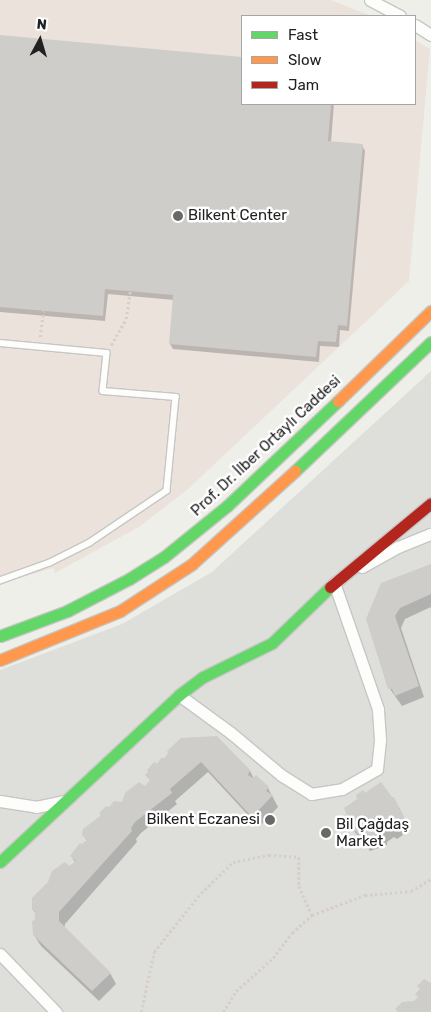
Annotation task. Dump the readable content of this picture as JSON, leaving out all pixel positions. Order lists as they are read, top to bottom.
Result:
{
  "streets": {
    "street": ["Prof. Dr. İlber Ortaylı Caddesi"]
  },
  "places": ["Bilkent Center", "Bilkent Eczanesi", "Bil Çağdaş Market"],
  "legend": ["Fast", "Slow", "Jam"],
  "north": "top"
}
